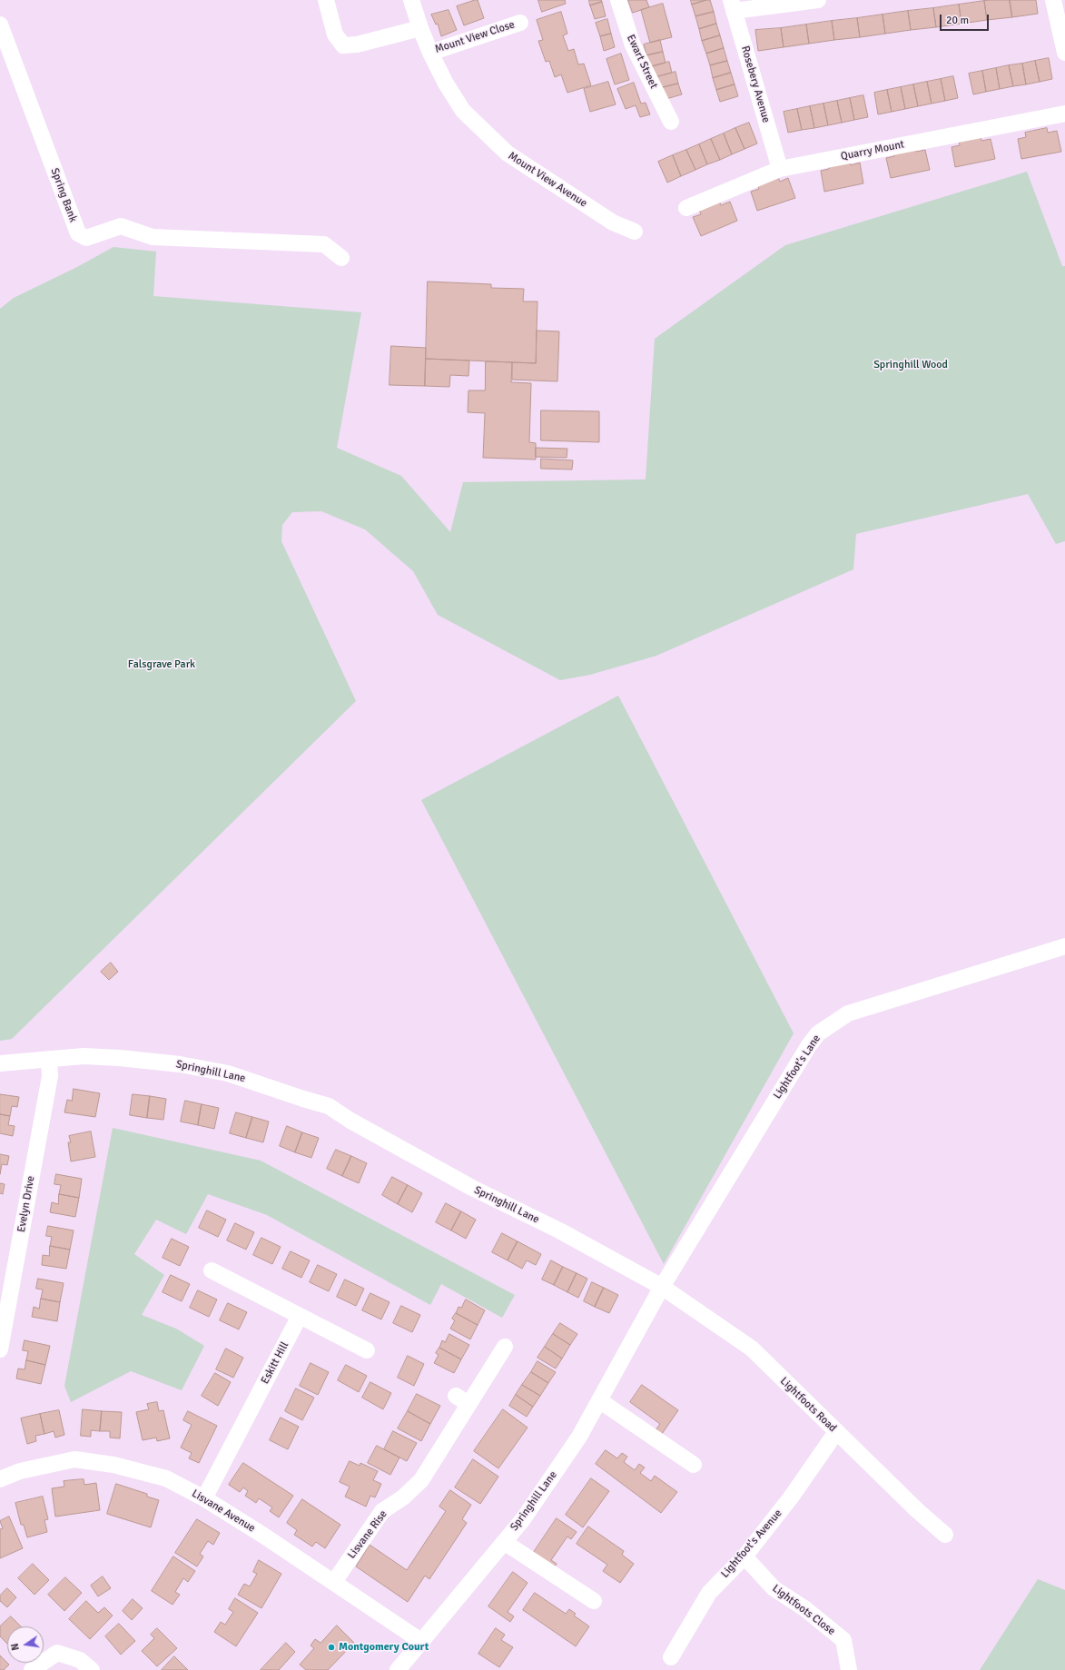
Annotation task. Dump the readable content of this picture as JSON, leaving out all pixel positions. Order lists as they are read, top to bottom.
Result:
{
  "streets": {
    "street": [
      "Mount View Close",
      "Ewart Street",
      "Rosebery Avenue",
      "Quarry Mount",
      "Mount View Avenue",
      "Spring Bank",
      "Lightfoot's Lane",
      "Springhill Lane",
      "Evelyn Drive",
      "Eskitt Hill",
      "Lightfoots Road",
      "Lisvane Avenue",
      "Lisvane Rise",
      "Lightfoot's Avenue",
      "Lightfoots Close"
    ]
  },
  "crossings": [
    ["Mount View Close", "Mount View Avenue"],
    ["Rosebery Avenue", "Quarry Mount"],
    ["Lightfoot's Lane", "Springhill Lane"],
    ["Lightfoot's Lane", "Lightfoots Road"],
    ["Springhill Lane", "Evelyn Drive"],
    ["Springhill Lane", "Lightfoots Road"],
    ["Springhill Lane", "Lisvane Avenue"],
    ["Eskitt Hill", "Lisvane Avenue"],
    ["Lightfoots Road", "Lightfoot's Avenue"],
    ["Lisvane Avenue", "Lisvane Rise"],
    ["Lightfoot's Avenue", "Lightfoots Close"]
  ],
  "parks": ["Springhill Wood", "Falsgrave Park"],
  "places": ["Montgomery Court"],
  "scale_bar": "20 m",
  "north": "left"
}
